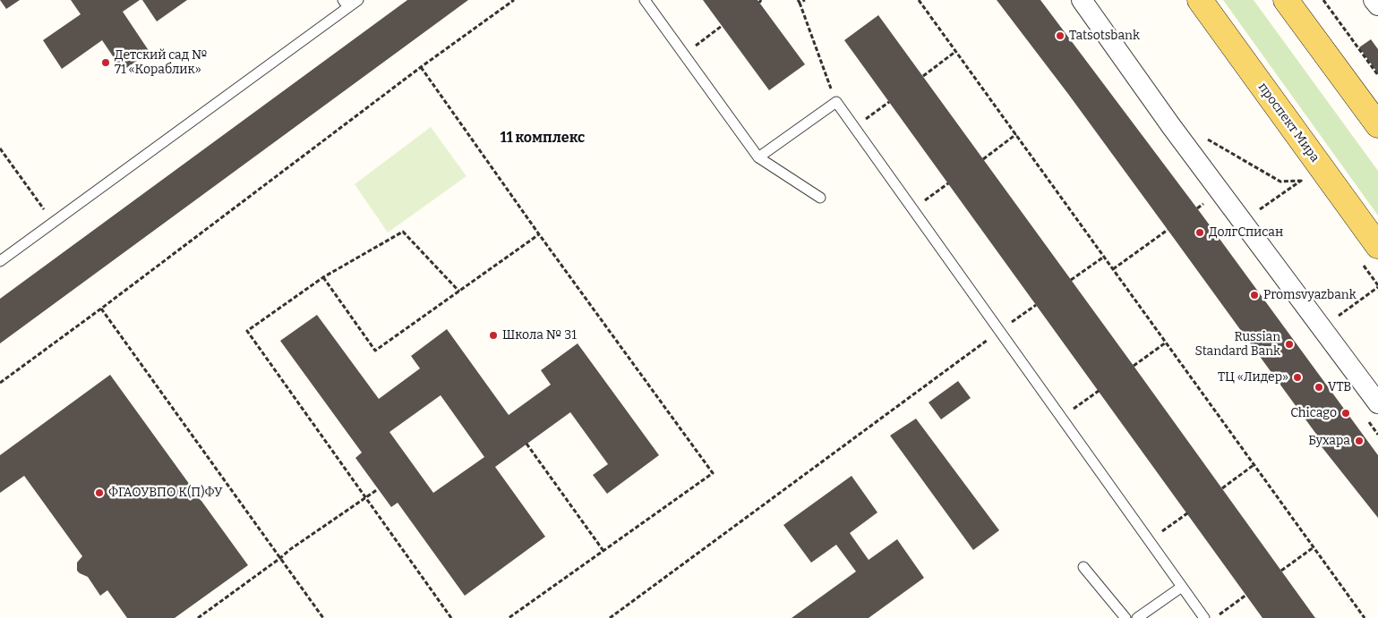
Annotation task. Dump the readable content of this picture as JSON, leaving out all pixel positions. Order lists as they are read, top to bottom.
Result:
{
  "streets": {
    "main road": ["проспект Мира"]
  },
  "districts": ["11 комплекс"],
  "places": [
    "Tatsotsbank",
    "Детский сад № 71 «Кораблик»",
    "ДолгСписан",
    "Promsvyazbank",
    "Школа № 31",
    "Russian Standard Bank",
    "ТЦ «Лидер»",
    "VTB",
    "Chicago",
    "Бухара",
    "ФГАОУВПО К(П)ФУ"
  ]
}
